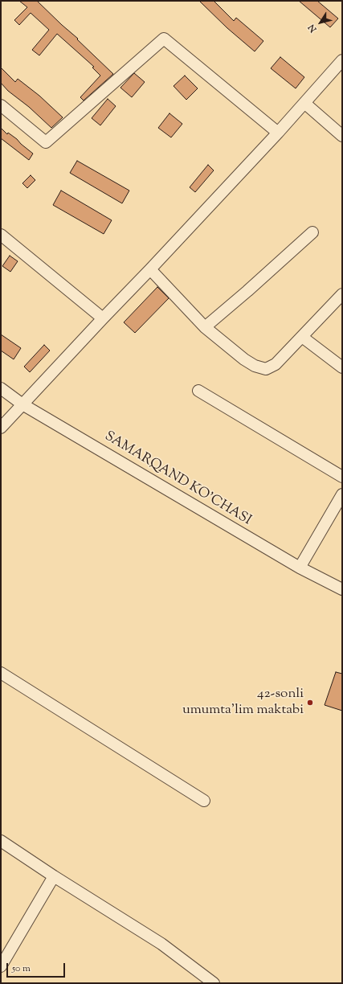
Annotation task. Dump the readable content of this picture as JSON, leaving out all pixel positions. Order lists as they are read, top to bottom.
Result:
{
  "streets": {
    "street": ["SAMARQAND KO'CHASI"]
  },
  "places": ["42-sonli umumta'lim maktabi"],
  "scale_bar": "50 m",
  "north": "bottom left"
}
